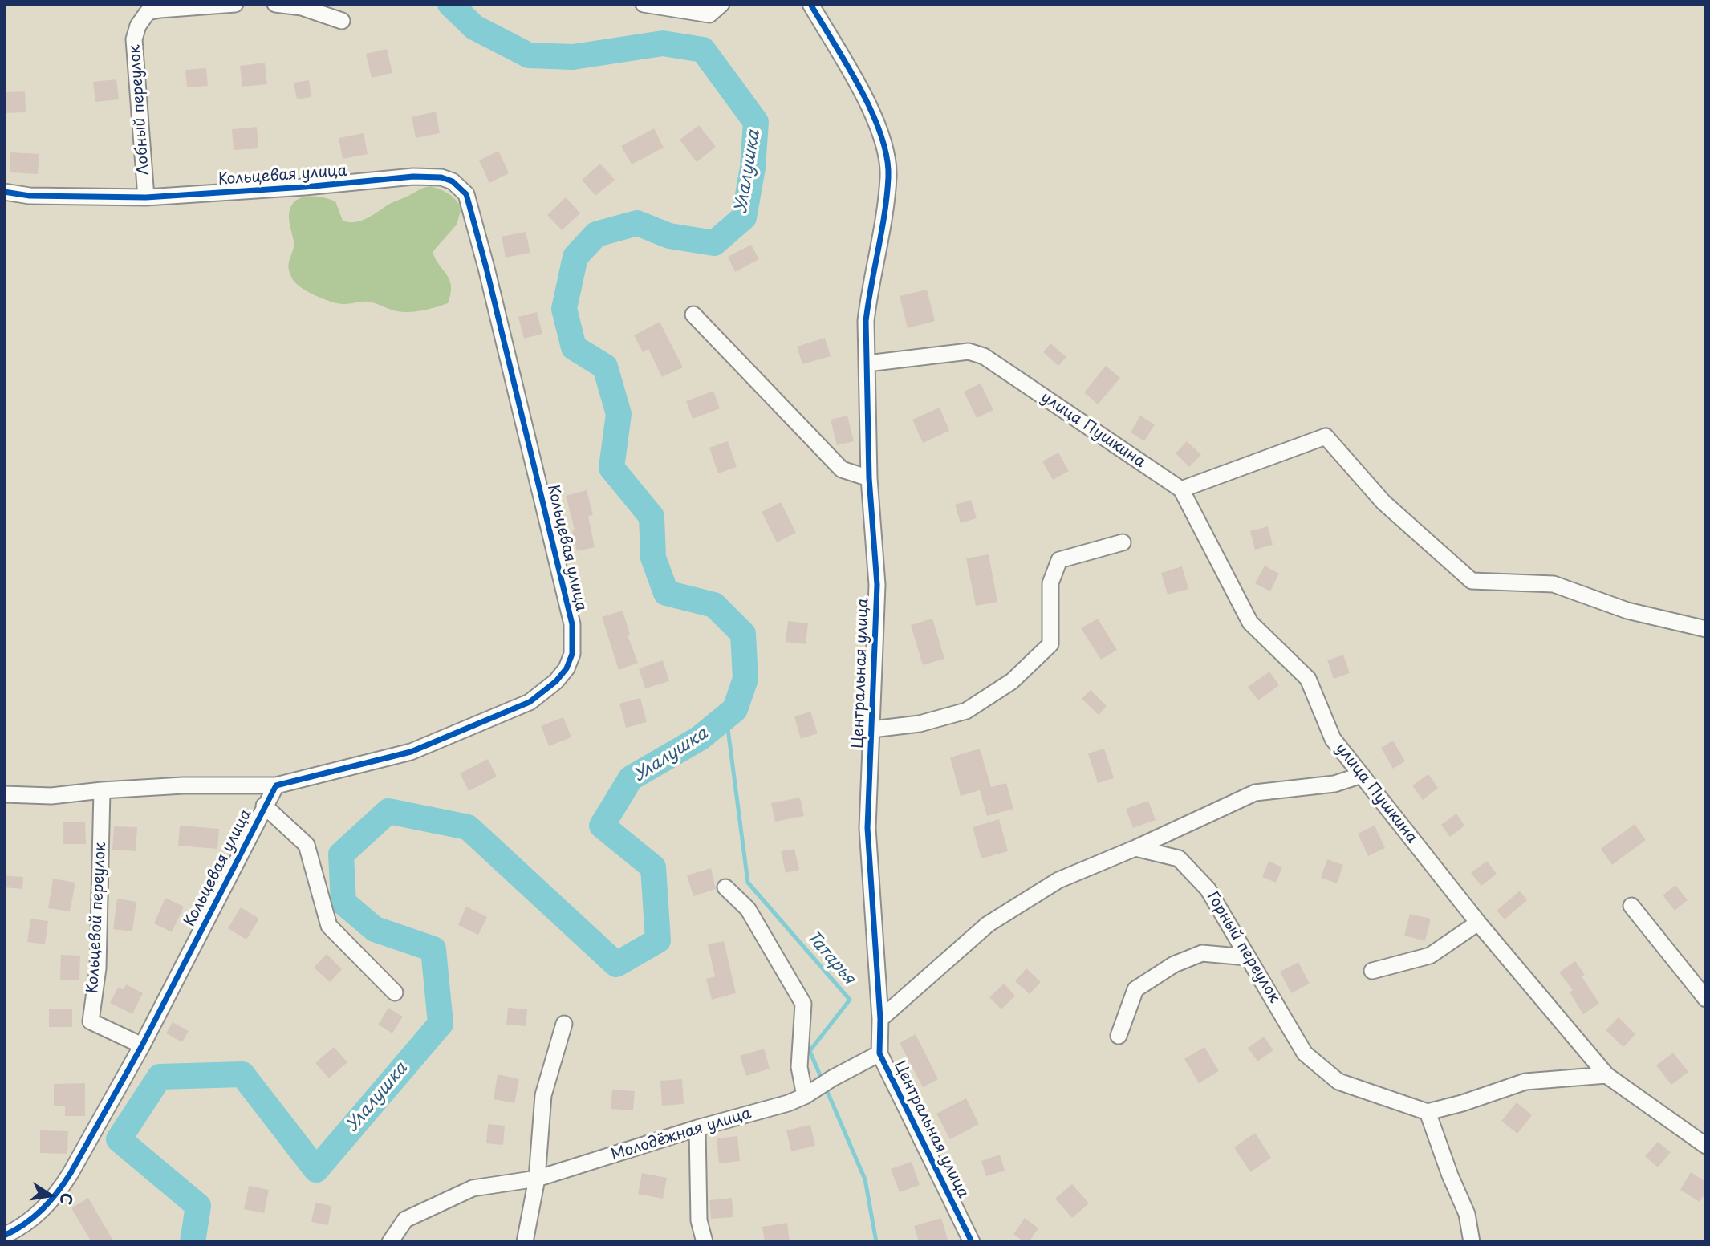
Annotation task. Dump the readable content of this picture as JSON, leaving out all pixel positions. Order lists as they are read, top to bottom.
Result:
{
  "streets": {
    "street": [
      "Лобный переулок",
      "Кольцевая улица",
      "улица Пушкина",
      "Центральная улица",
      "Кольцевой переулок",
      "Горный переулок",
      "Молодёжная улица"
    ]
  },
  "crossings": [
    ["Лобный переулок", "Кольцевая улица"],
    ["Кольцевая улица", "Кольцевой переулок"],
    ["улица Пушкина", "Центральная улица"],
    ["Центральная улица", "Молодёжная улица"]
  ],
  "water": ["Улалушка", "Татарья"],
  "north": "right"
}
